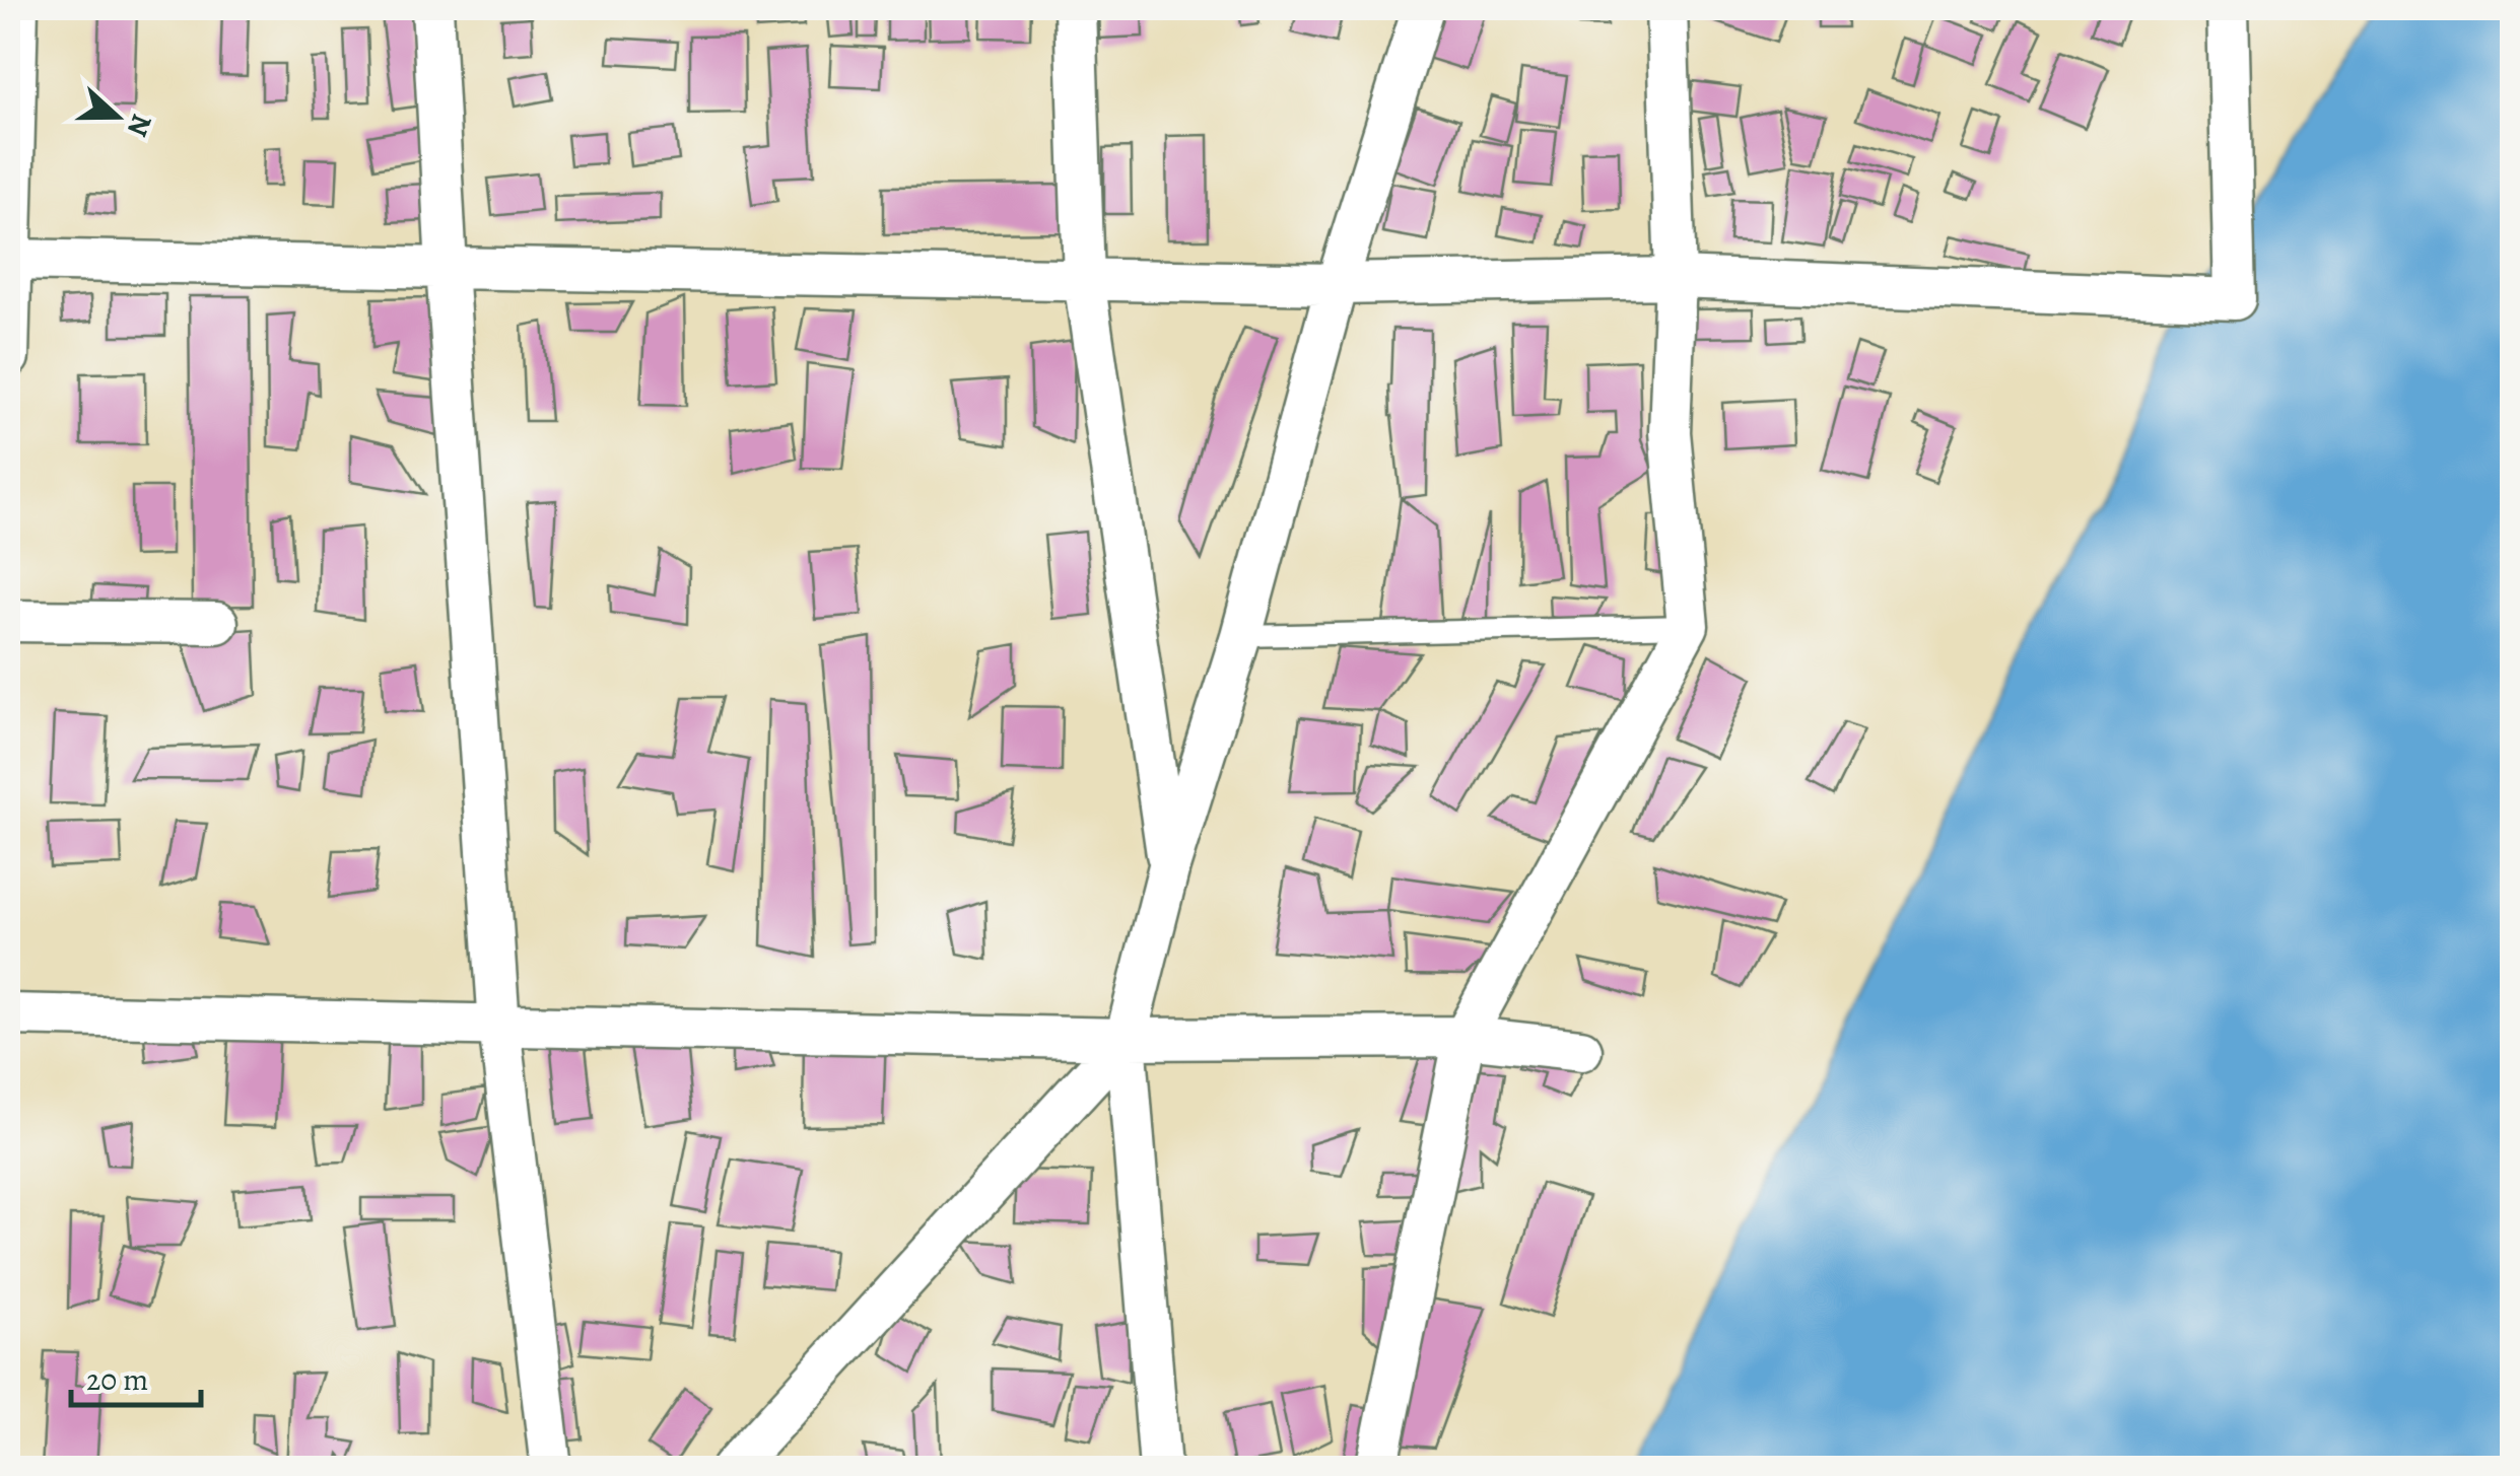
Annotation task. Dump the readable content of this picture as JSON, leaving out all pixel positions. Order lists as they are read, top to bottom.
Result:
{
  "scale_bar": "20 m",
  "north": "right"
}
